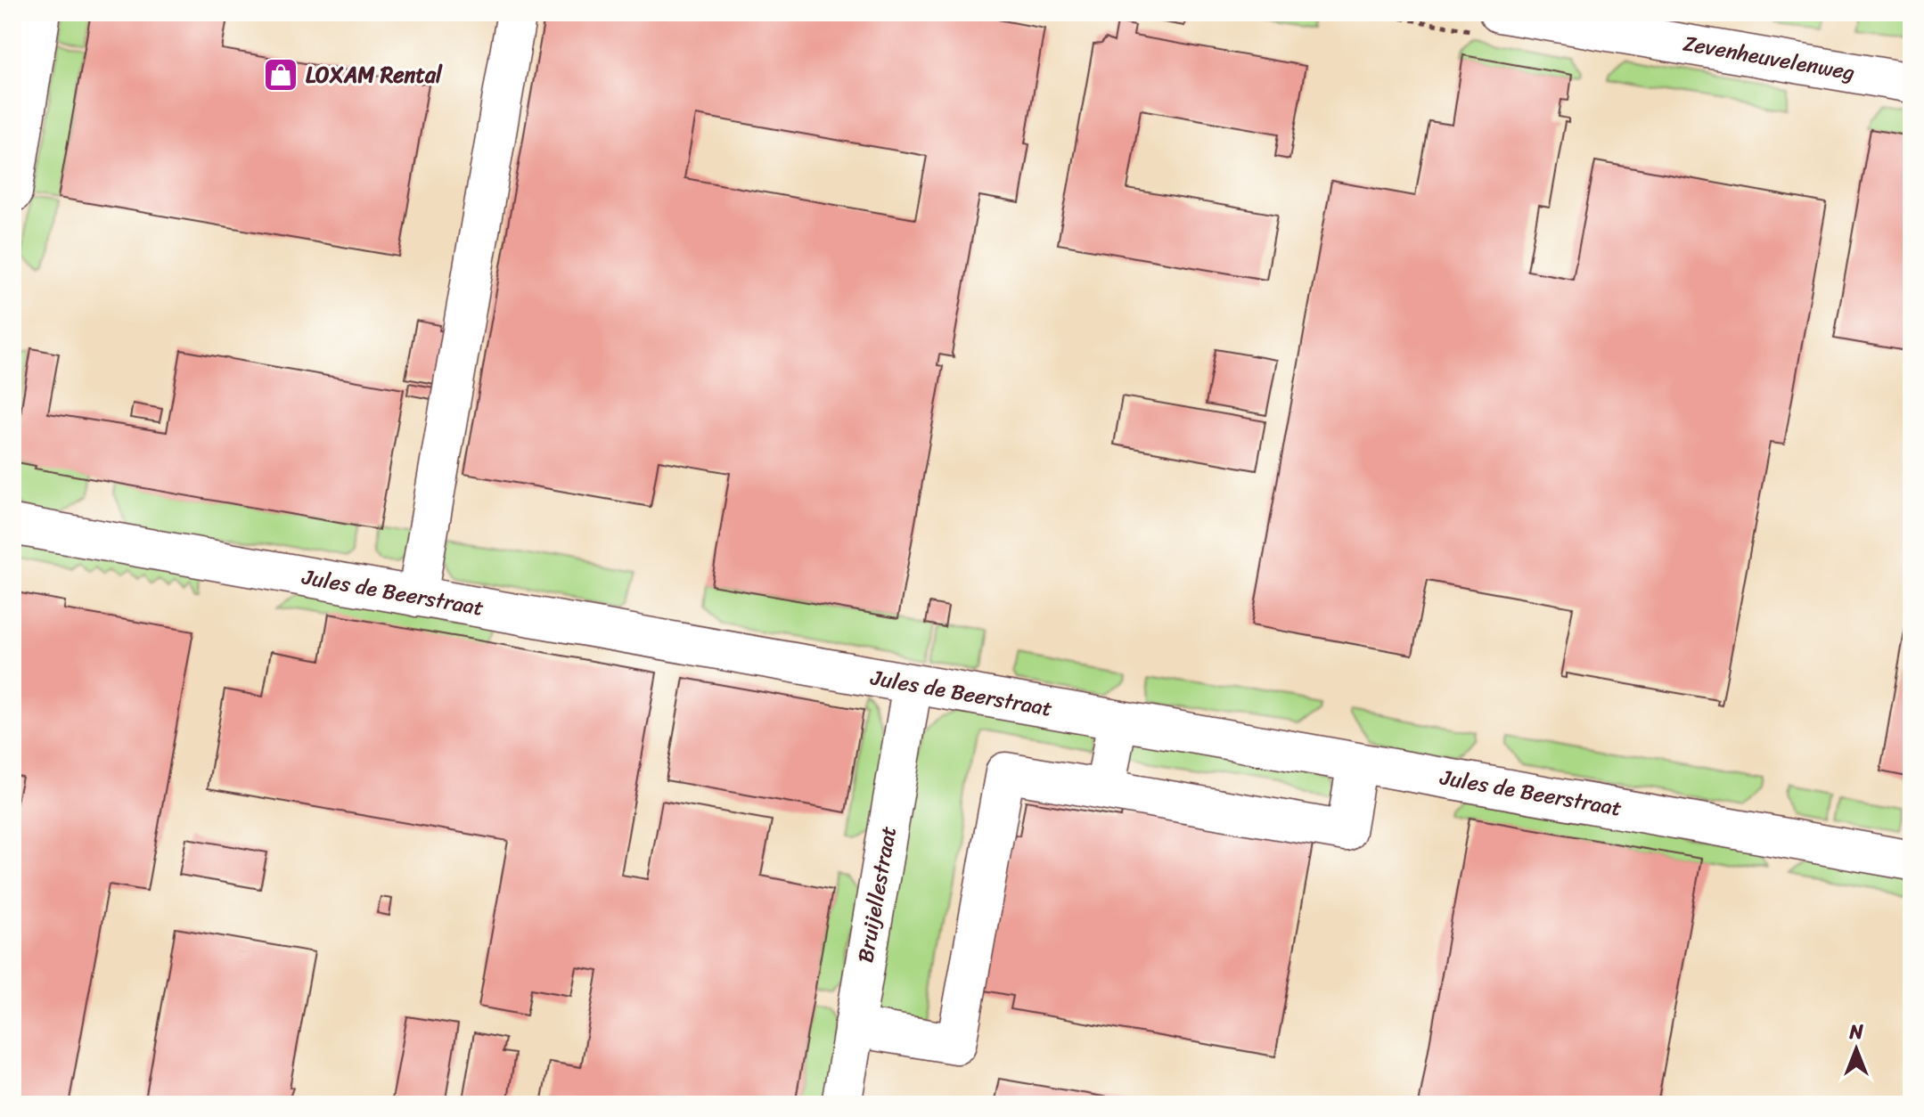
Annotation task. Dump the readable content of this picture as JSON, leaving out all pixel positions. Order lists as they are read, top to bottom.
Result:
{
  "streets": {
    "street": ["Zevenheuvelenweg", "Jules de Beerstraat", "Bruijellestraat"]
  },
  "crossings": [
    ["Jules de Beerstraat", "Bruijellestraat"]
  ],
  "places": {
    "shop": ["LOXAM Rental"]
  },
  "north": "top"
}
